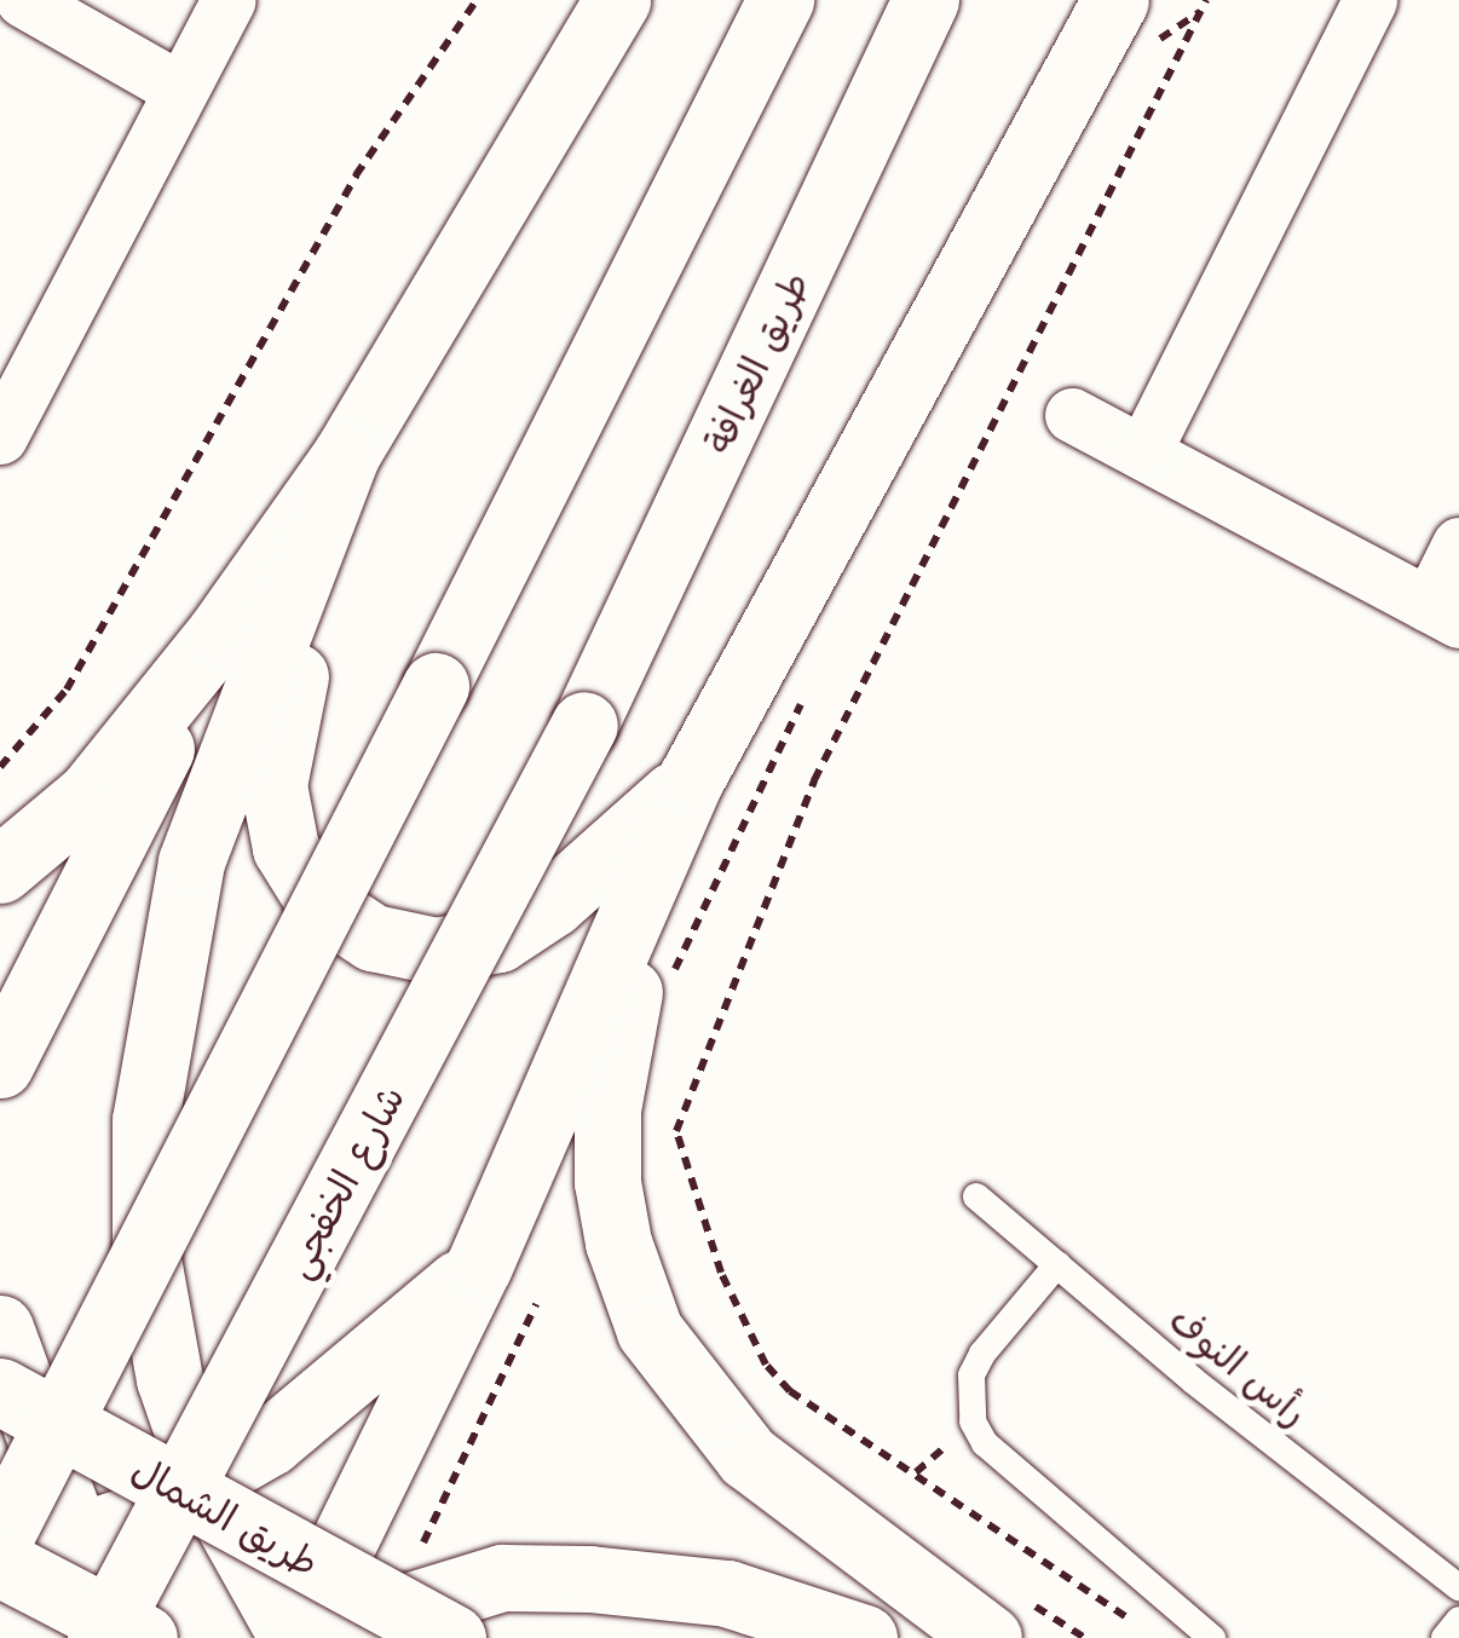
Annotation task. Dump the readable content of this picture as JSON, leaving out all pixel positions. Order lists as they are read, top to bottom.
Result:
{
  "streets": {
    "highway": ["طريق الغرافة", "شارع الخفجي", "طريق الشمال"],
    "lane": ["رأس النوف"]
  },
  "crossings": [
    ["طريق الغرافة", "شارع الخفجي"]
  ]
}
